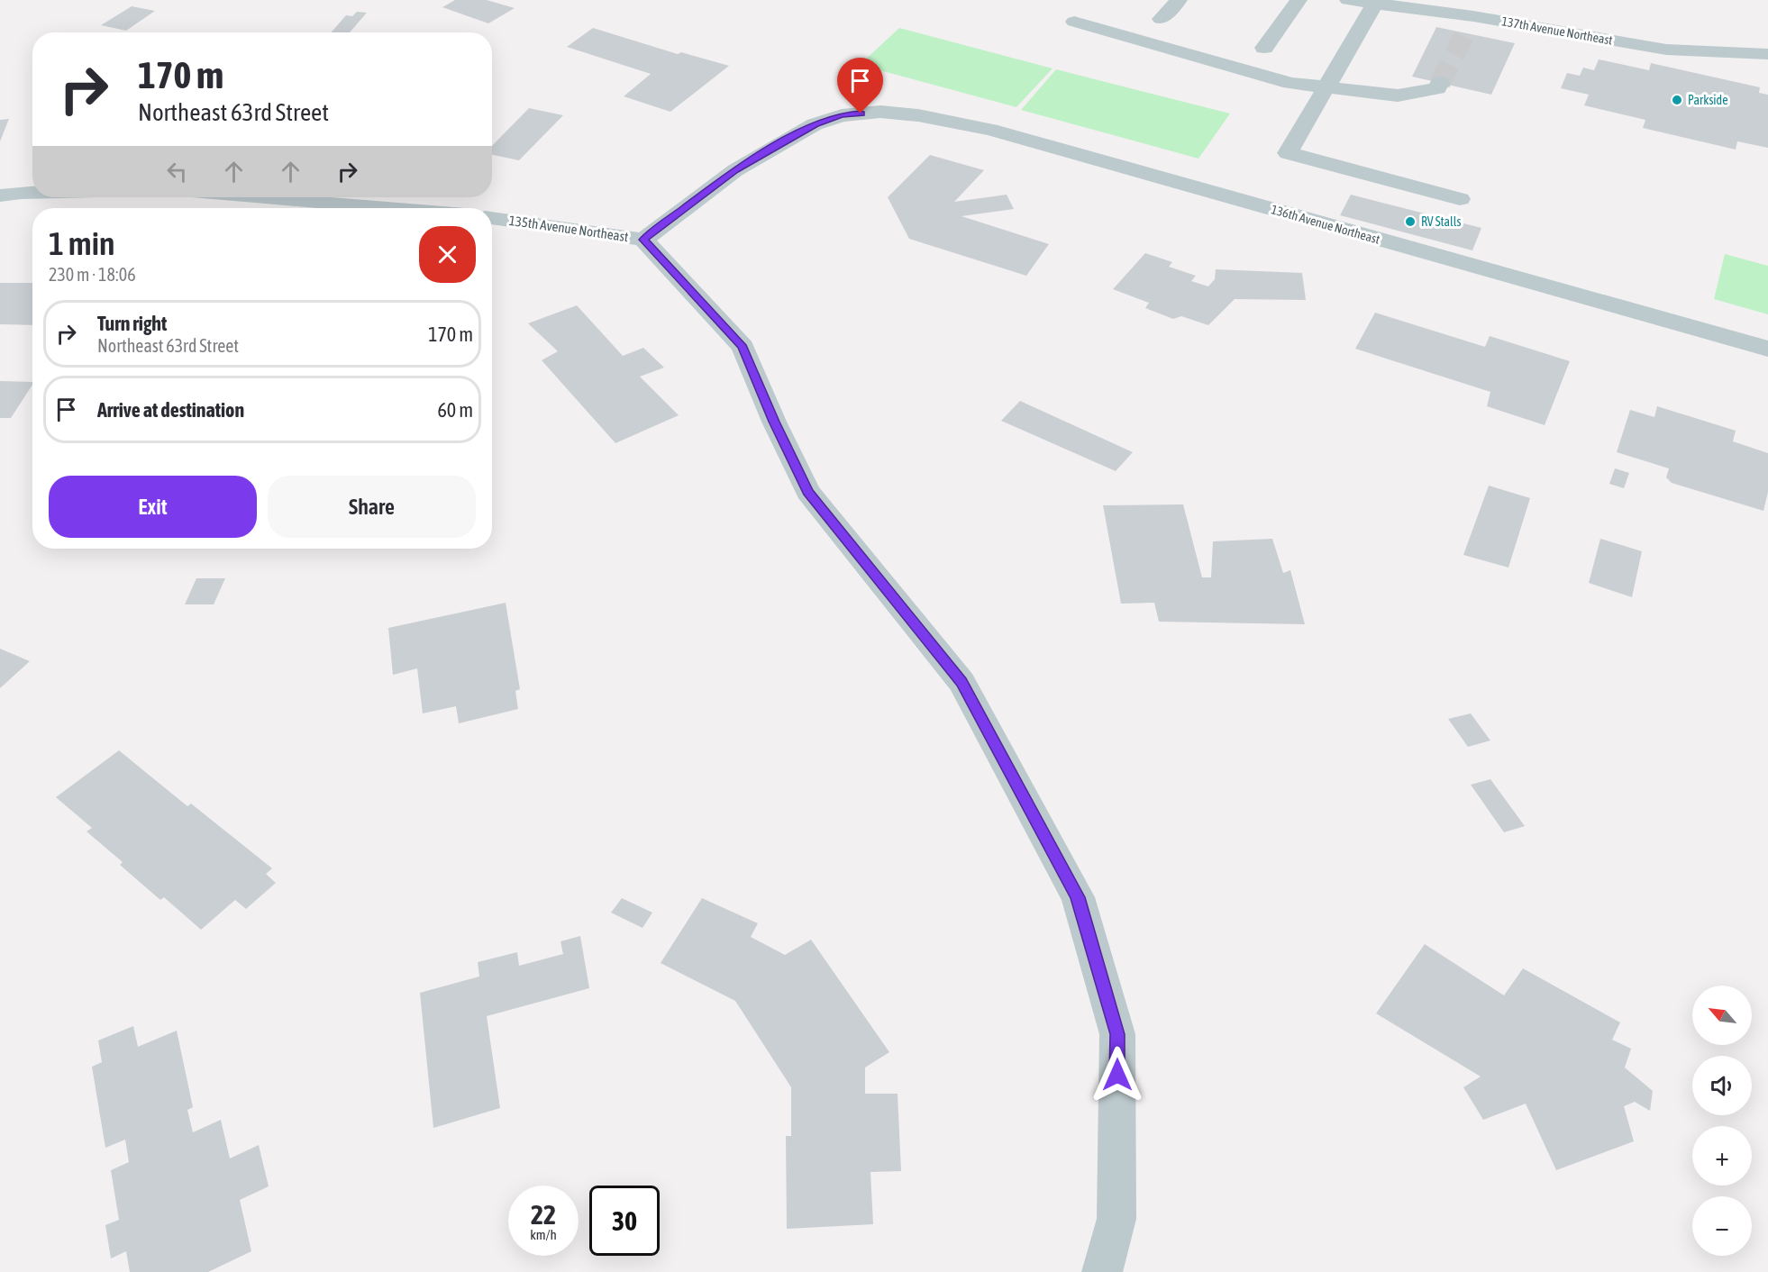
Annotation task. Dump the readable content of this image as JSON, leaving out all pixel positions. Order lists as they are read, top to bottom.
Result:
{
  "streets": {
    "street": ["137th Avenue Northeast", "136th Avenue Northeast", "135th Avenue Northeast"]
  },
  "crossings": [
    ["136th Avenue Northeast", "135th Avenue Northeast"]
  ],
  "places": ["Parkside", "RV Stalls"],
  "north": "top left",
  "page": {
    "turn": ["170 m", "Northeast 63rd Street"],
    "heading": ["1 min", "230 m · 18:06"],
    "list": [
      {
        "name": "Turn right",
        "note": "Northeast 63rd Street",
        "value": "170 m"
      },
      {
        "name": "Arrive at destination",
        "value": "60 m"
      }
    ],
    "buttons": ["Exit", "Share"],
    "map_buttons": ["+", "−"],
    "speed": "22 km/h",
    "limit": "30"
  }
}
